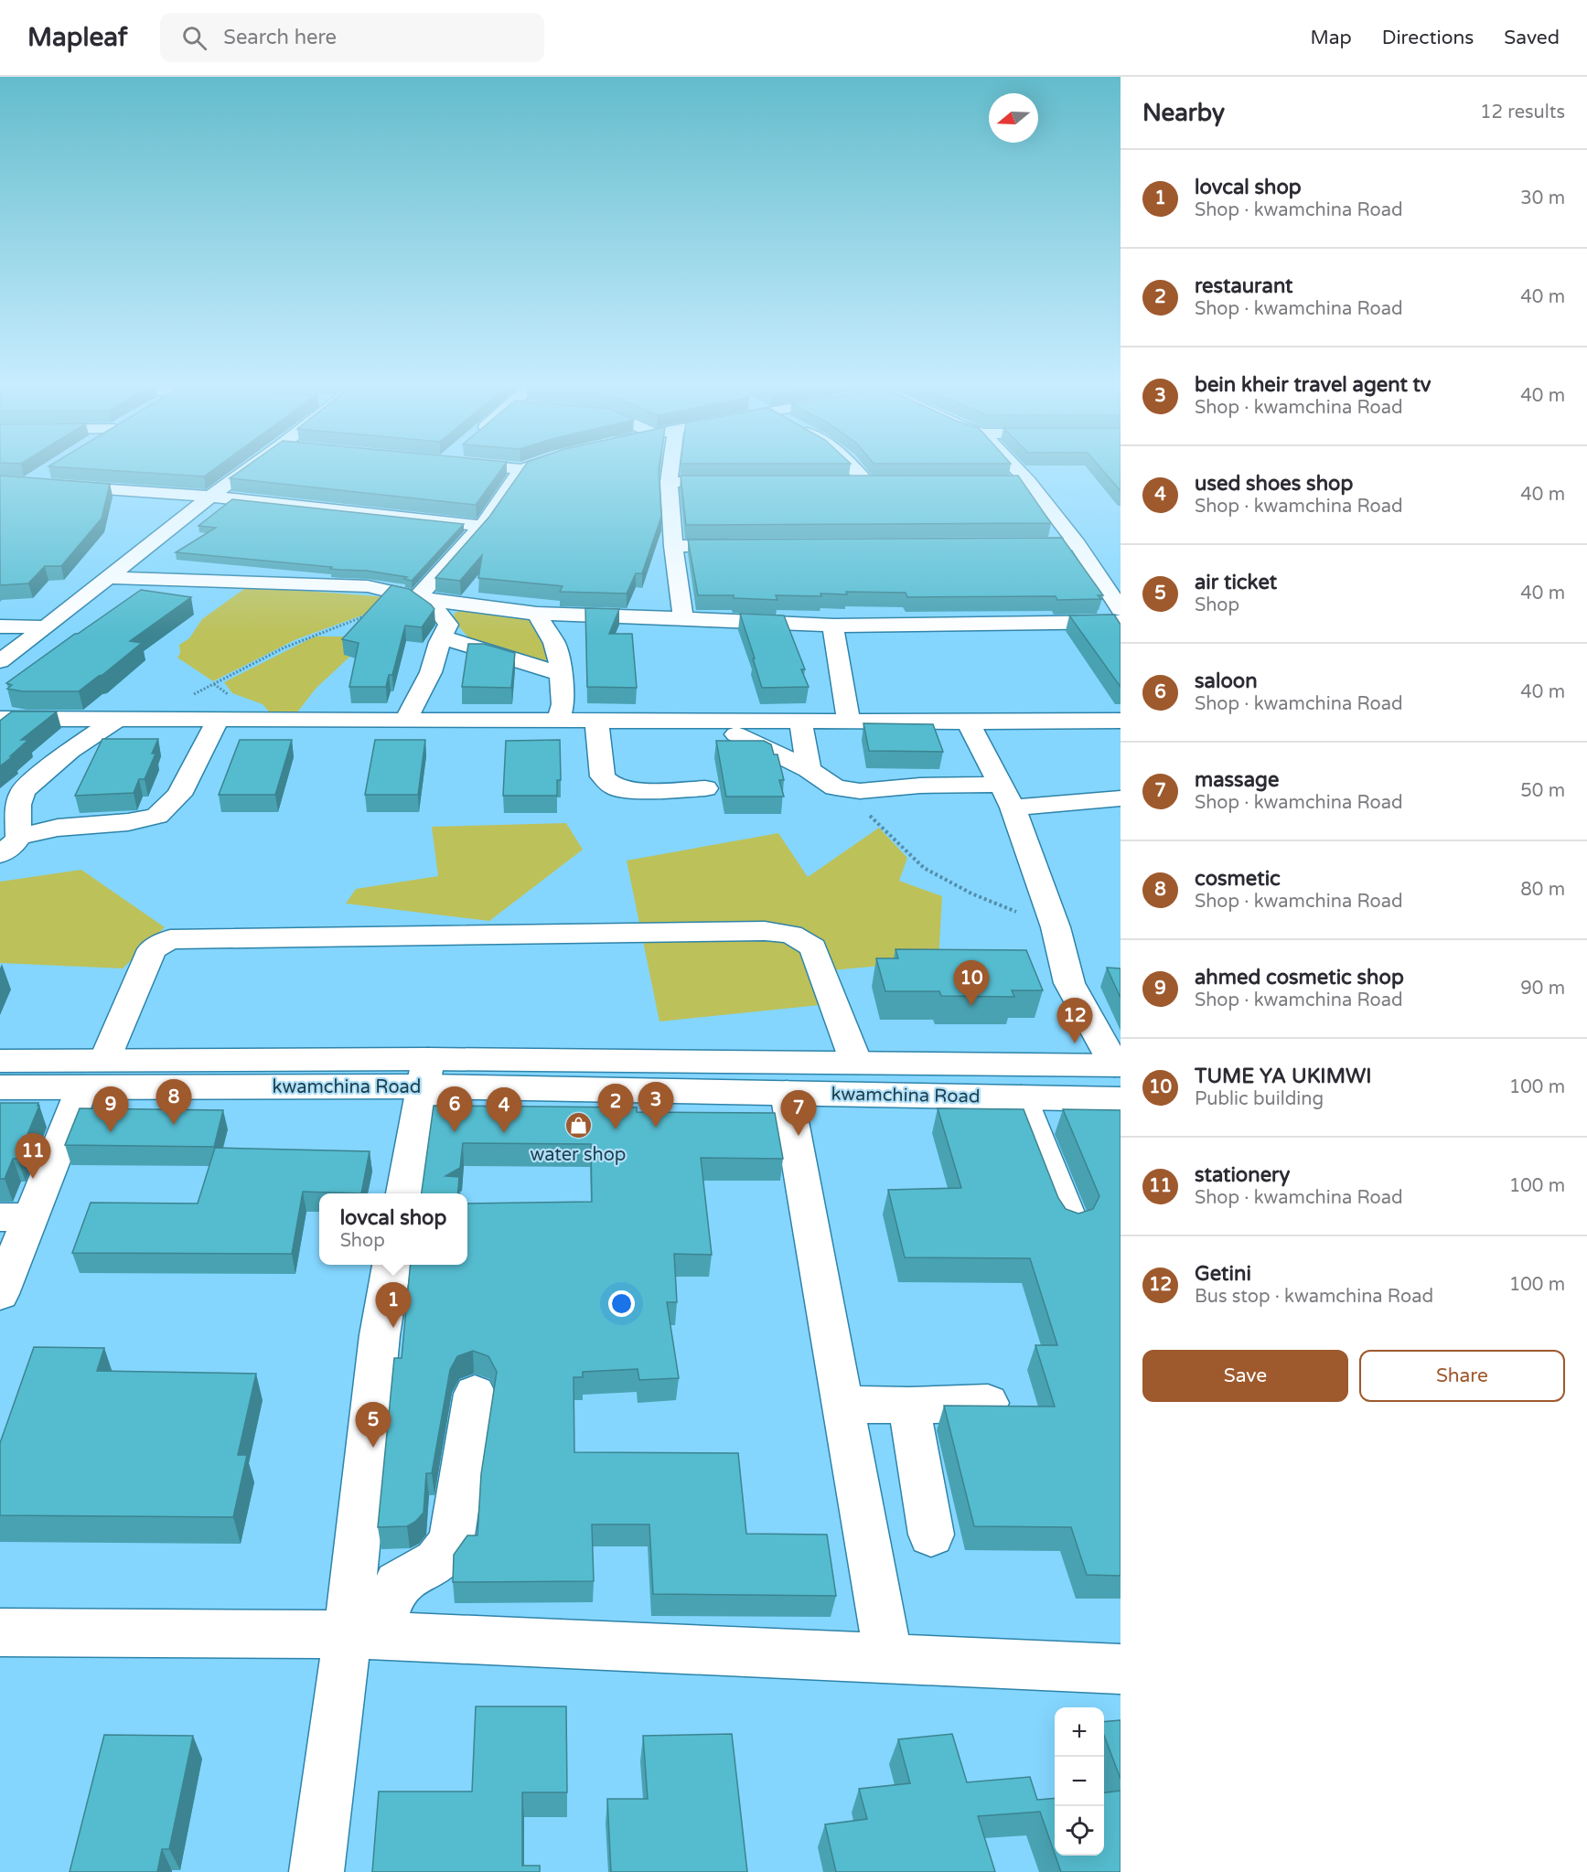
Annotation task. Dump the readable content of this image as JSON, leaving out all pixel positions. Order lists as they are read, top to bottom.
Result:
{
  "streets": {
    "street": ["kwamchina Road"]
  },
  "places": {
    "shop": ["water shop"]
  },
  "north": "left",
  "page": {
    "header": "Mapleaf",
    "search": "Search here",
    "nav": ["Map", "Directions", "Saved"],
    "heading": ["Nearby", "12 results"],
    "list": [
      {
        "mark": "1",
        "name": "lovcal shop",
        "note": "Shop · kwamchina Road",
        "value": "30 m"
      },
      {
        "mark": "2",
        "name": "restaurant",
        "note": "Shop · kwamchina Road",
        "value": "40 m"
      },
      {
        "mark": "3",
        "name": "bein kheir travel agent tv",
        "note": "Shop · kwamchina Road",
        "value": "40 m"
      },
      {
        "mark": "4",
        "name": "used shoes shop",
        "note": "Shop · kwamchina Road",
        "value": "40 m"
      },
      {
        "mark": "5",
        "name": "air ticket",
        "note": "Shop",
        "value": "40 m"
      },
      {
        "mark": "6",
        "name": "saloon",
        "note": "Shop · kwamchina Road",
        "value": "40 m"
      },
      {
        "mark": "7",
        "name": "massage",
        "note": "Shop · kwamchina Road",
        "value": "50 m"
      },
      {
        "mark": "8",
        "name": "cosmetic",
        "note": "Shop · kwamchina Road",
        "value": "80 m"
      },
      {
        "mark": "9",
        "name": "ahmed cosmetic shop",
        "note": "Shop · kwamchina Road",
        "value": "90 m"
      },
      {
        "mark": "10",
        "name": "TUME YA UKIMWI",
        "note": "Public building",
        "value": "100 m"
      },
      {
        "mark": "11",
        "name": "stationery",
        "note": "Shop · kwamchina Road",
        "value": "100 m"
      },
      {
        "mark": "12",
        "name": "Getini",
        "note": "Bus stop · kwamchina Road",
        "value": "100 m"
      }
    ],
    "pins": [
      "10",
      "12",
      "8",
      "3",
      "2",
      "6",
      "9",
      "4",
      "7",
      "11",
      "1",
      "5"
    ],
    "popup": ["lovcal shop", "Shop"],
    "buttons": ["Save", "Share"],
    "map_buttons": ["+", "−"]
  }
}
